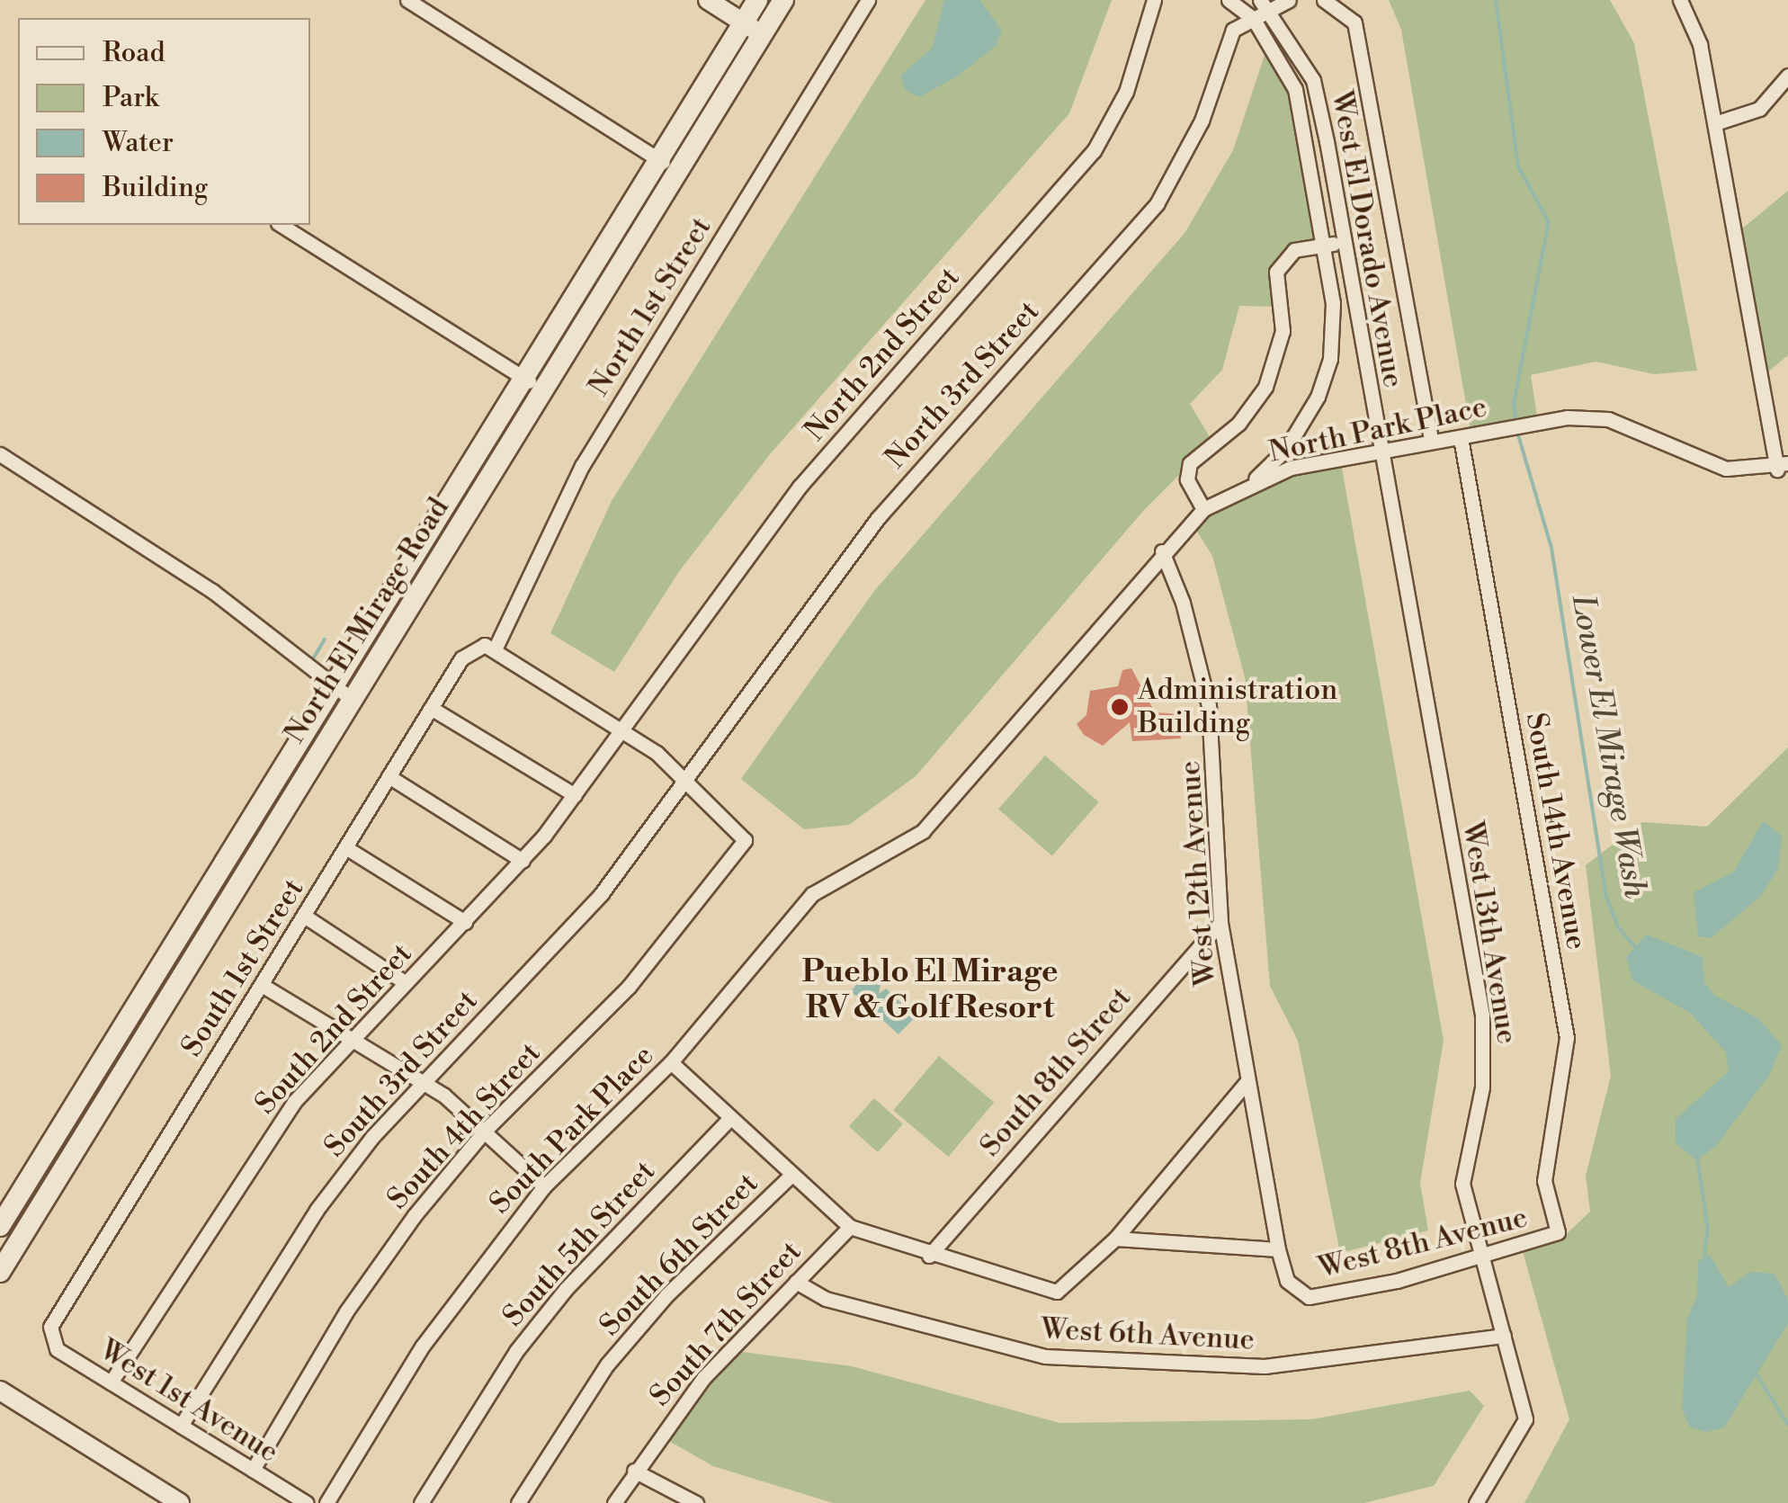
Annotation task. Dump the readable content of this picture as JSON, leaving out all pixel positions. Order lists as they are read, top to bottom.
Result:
{
  "streets": {
    "main road": ["North El Mirage Road"],
    "street": [
      "West El Dorado Avenue",
      "North 1st Street",
      "North 2nd Street",
      "North 3rd Street",
      "North Park Place",
      "South 14th Avenue",
      "West 12th Avenue",
      "West 13th Avenue",
      "South 1st Street",
      "South 2nd Street",
      "South 8th Street",
      "South 3rd Street",
      "South 4th Street",
      "South Park Place",
      "West 8th Avenue",
      "South 5th Street",
      "South 6th Street",
      "South 7th Street",
      "West 6th Avenue",
      "West 1st Avenue"
    ]
  },
  "crossings": [
    ["West El Dorado Avenue", "North 3rd Street"],
    ["West El Dorado Avenue", "North Park Place"],
    ["West El Dorado Avenue", "West 13th Avenue"],
    ["North 1st Street", "South 1st Street"],
    ["North 2nd Street", "South 2nd Street"],
    ["North 3rd Street", "South 3rd Street"],
    ["North 3rd Street", "South 4th Street"],
    ["North Park Place", "South 14th Avenue"],
    ["North Park Place", "West 12th Avenue"],
    ["North Park Place", "West 13th Avenue"],
    ["North Park Place", "South Park Place"],
    ["South 14th Avenue", "West 8th Avenue"],
    ["West 12th Avenue", "South 8th Street"],
    ["West 12th Avenue", "West 8th Avenue"],
    ["West 13th Avenue", "West 8th Avenue"],
    ["West 13th Avenue", "West 6th Avenue"],
    ["South 1st Street", "West 1st Avenue"],
    ["South 2nd Street", "West 1st Avenue"],
    ["South 3rd Street", "South 4th Street"],
    ["South 3rd Street", "West 1st Avenue"],
    ["South 4th Street", "West 1st Avenue"],
    ["South 7th Street", "West 6th Avenue"]
  ],
  "districts": ["Pueblo El Mirage RV & Golf Resort"],
  "water": ["Lower El Mirage Wash"],
  "places": ["Administration Building"],
  "legend": [
    "Road",
    "Park",
    "Water",
    "Building"
  ]
}
